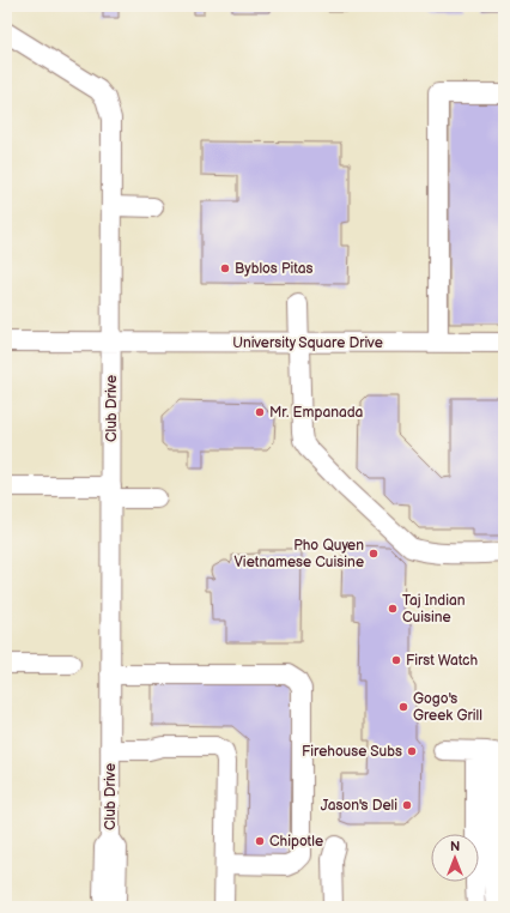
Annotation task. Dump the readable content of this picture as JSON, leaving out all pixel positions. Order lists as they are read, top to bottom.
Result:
{
  "streets": {
    "street": ["University Square Drive", "Club Drive"]
  },
  "crossings": [
    ["University Square Drive", "Club Drive"]
  ],
  "places": [
    "Byblos Pitas",
    "Mr. Empanada",
    "Pho Quyen Vietnamese Cuisine",
    "Taj Indian Cuisine",
    "First Watch",
    "Gogo's Greek Grill",
    "Firehouse Subs",
    "Jason's Deli",
    "Chipotle"
  ],
  "north": "top"
}
